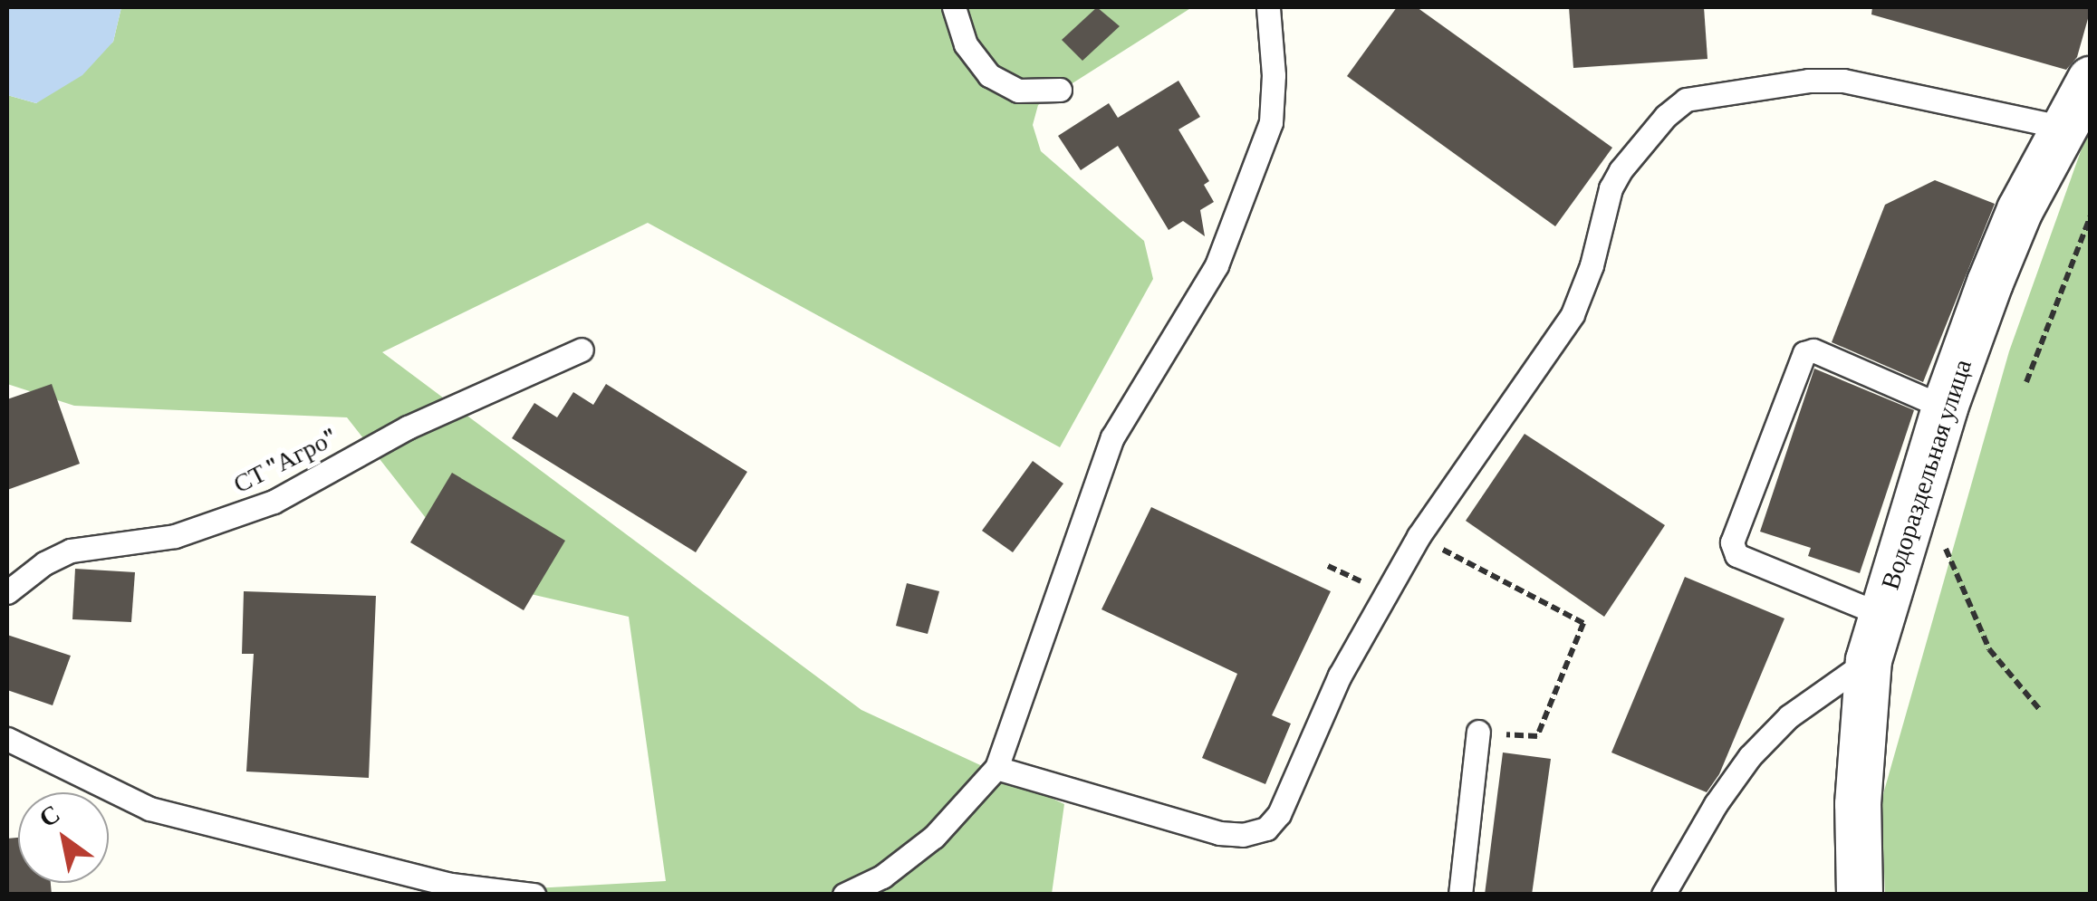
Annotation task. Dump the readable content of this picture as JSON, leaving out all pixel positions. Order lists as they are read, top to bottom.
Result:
{
  "streets": {
    "street": ["Водораздельная улица"],
    "lane": ["СТ \"Агро\""]
  },
  "north": "top left"
}
